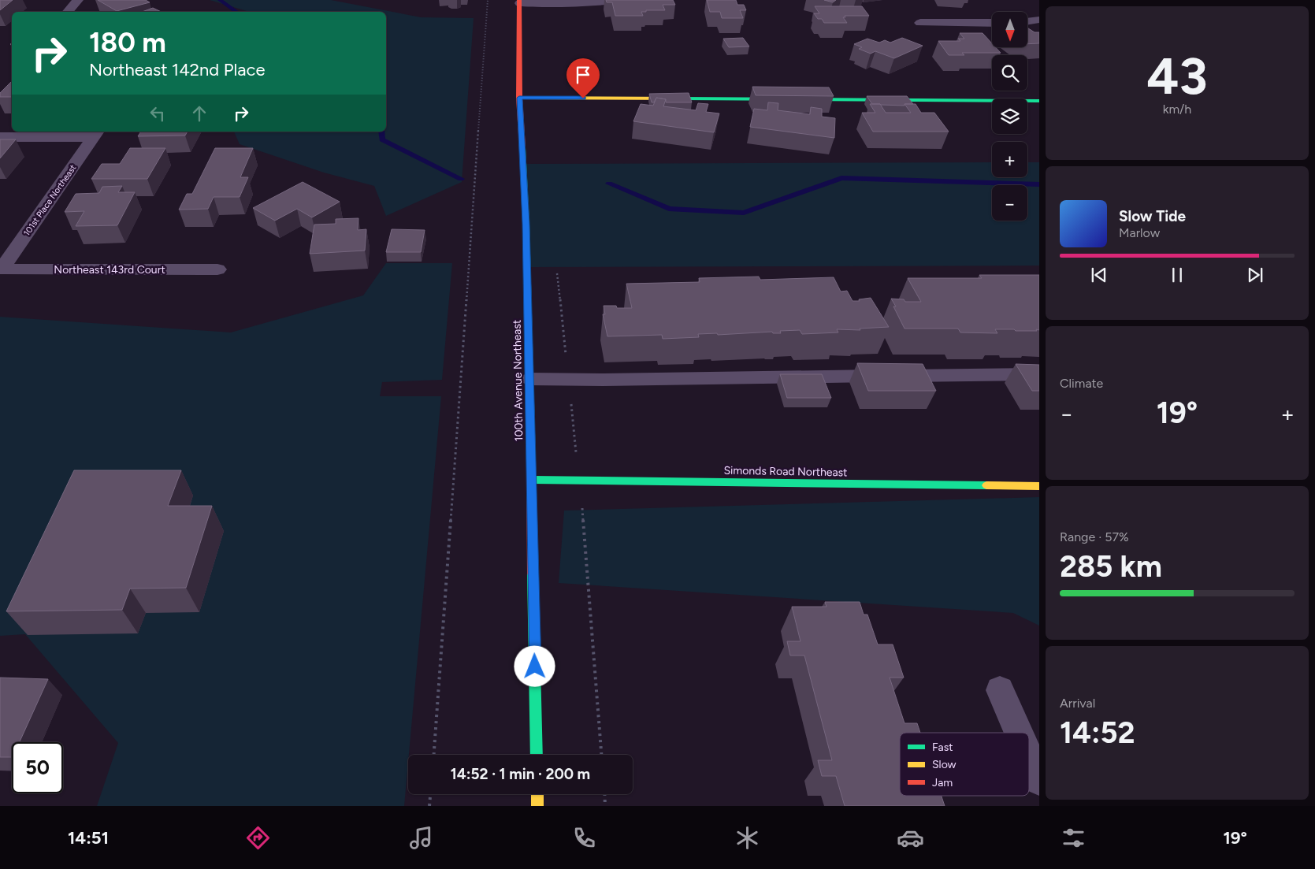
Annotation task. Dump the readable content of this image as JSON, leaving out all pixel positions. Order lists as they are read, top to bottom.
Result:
{
  "streets": {
    "main road": ["100th Avenue Northeast", "Simonds Road Northeast"],
    "street": ["101st Place Northeast", "Northeast 143rd Court"]
  },
  "crossings": [
    ["101st Place Northeast", "Northeast 143rd Court"],
    ["100th Avenue Northeast", "Simonds Road Northeast"]
  ],
  "legend": ["Fast", "Slow", "Jam"],
  "north": "bottom",
  "page": {
    "tile": [
      ["43", "km/h"],
      "Climate",
      ["Range · 57%", "285 km"],
      ["Arrival", "14:52"]
    ],
    "map_buttons": ["+", "−"],
    "turn": ["180 m", "Northeast 142nd Place"],
    "song": ["Slow Tide", "Marlow"],
    "heat": ["−", "19°", "+"],
    "limit": "50",
    "trip": "14:52 · 1 min · 200 m",
    "tabs": ["14:51", "19°"]
  }
}
